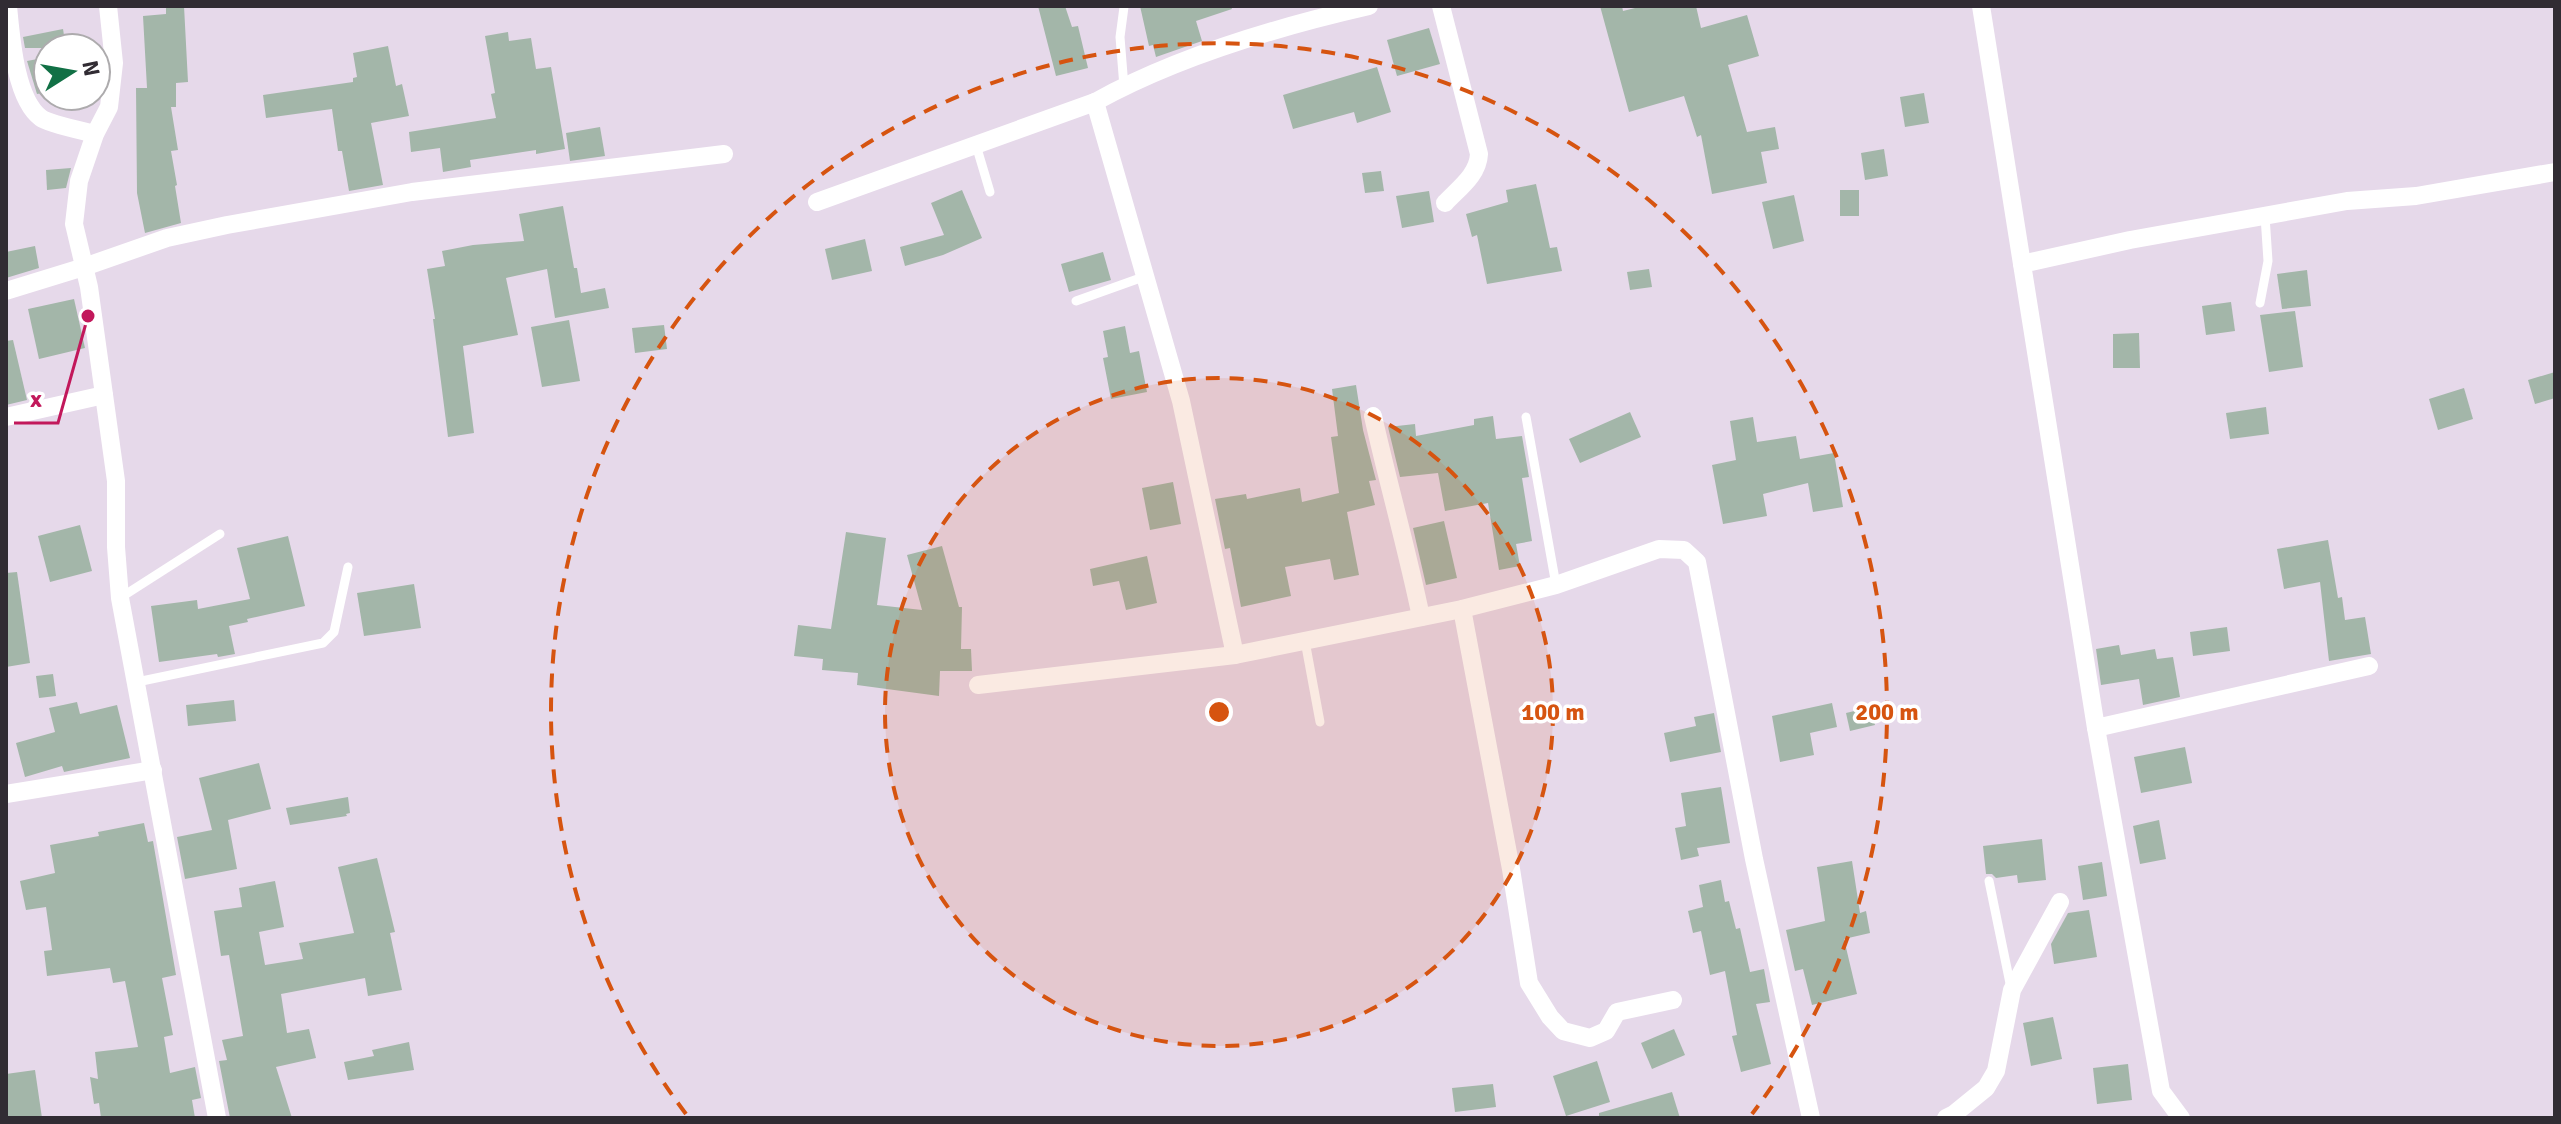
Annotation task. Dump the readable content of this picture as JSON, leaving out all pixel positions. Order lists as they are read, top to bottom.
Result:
{
  "places": ["x"],
  "north": "right",
  "rings": ["100 m", "200 m"]
}
